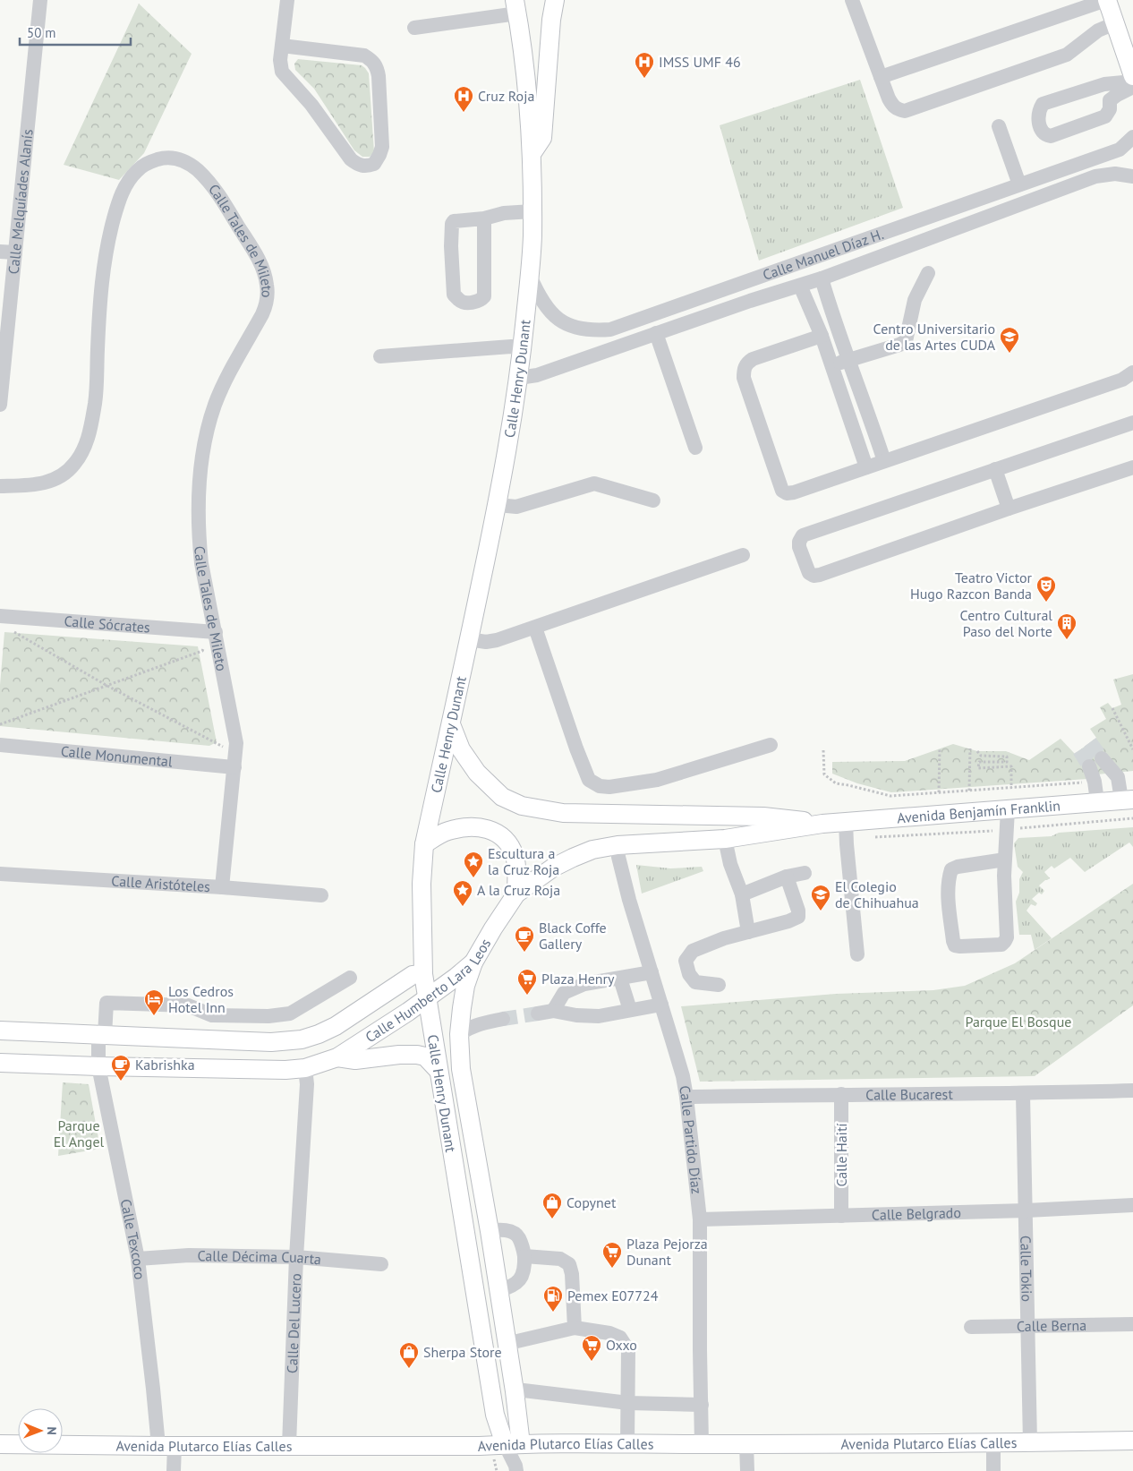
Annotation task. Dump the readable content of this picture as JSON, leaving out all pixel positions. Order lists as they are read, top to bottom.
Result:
{
  "streets": {
    "main road": [
      "Calle Henry Dunant",
      "Avenida Benjamín Franklin",
      "Calle Humberto Lara Leos",
      "Avenida Plutarco Elías Calles"
    ],
    "street": [
      "Calle Melquíades Alanís",
      "Calle Tales de Mileto",
      "Calle Manuel Díaz H.",
      "Calle Sócrates",
      "Calle Monumental",
      "Calle Aristóteles",
      "Calle Bucarest",
      "Calle Partido Díaz",
      "Calle Haití",
      "Calle Belgrado",
      "Calle Texcoco",
      "Calle Décima Cuarta",
      "Calle Tokio",
      "Calle Del Lucero",
      "Calle Berna"
    ]
  },
  "crossings": [
    ["Calle Tales de Mileto", "Calle Sócrates"],
    ["Calle Tales de Mileto", "Calle Monumental"],
    ["Calle Tales de Mileto", "Calle Aristóteles"],
    ["Calle Manuel Díaz H.", "Calle Henry Dunant"],
    ["Calle Henry Dunant", "Calle Humberto Lara Leos"],
    ["Calle Henry Dunant", "Avenida Plutarco Elías Calles"],
    ["Avenida Benjamín Franklin", "Calle Humberto Lara Leos"],
    ["Calle Humberto Lara Leos", "Calle Partido Díaz"],
    ["Calle Humberto Lara Leos", "Calle Texcoco"],
    ["Calle Humberto Lara Leos", "Calle Del Lucero"],
    ["Calle Bucarest", "Calle Partido Díaz"],
    ["Calle Bucarest", "Calle Haití"],
    ["Calle Bucarest", "Calle Tokio"],
    ["Calle Partido Díaz", "Calle Belgrado"],
    ["Calle Partido Díaz", "Avenida Plutarco Elías Calles"],
    ["Calle Haití", "Calle Belgrado"],
    ["Calle Belgrado", "Calle Tokio"],
    ["Calle Texcoco", "Calle Décima Cuarta"],
    ["Calle Texcoco", "Avenida Plutarco Elías Calles"],
    ["Calle Décima Cuarta", "Calle Del Lucero"],
    ["Calle Tokio", "Calle Berna"],
    ["Calle Tokio", "Avenida Plutarco Elías Calles"],
    ["Calle Del Lucero", "Avenida Plutarco Elías Calles"]
  ],
  "parks": ["Parque El Bosque", "Parque El Angel"],
  "places": {
    "hospital": ["IMSS UMF 46", "Cruz Roja"],
    "school or university": ["Centro Universitario de las Artes CUDA", "El Colegio de Chihuahua"],
    "theatre": ["Teatro Victor Hugo Razcon Banda"],
    "building": ["Centro Cultural Paso del Norte"],
    "place": ["Escultura a la Cruz Roja", "A la Cruz Roja"],
    "cafe": ["Black Coffe Gallery", "Kabrishka"],
    "supermarket": ["Plaza Henry", "Plaza Pejorza Dunant", "Oxxo"],
    "hotel": ["Los Cedros Hotel Inn"],
    "shop": ["Copynet", "Sherpa Store"],
    "fuel station": ["Pemex E07724"]
  },
  "scale_bar": "50 m",
  "north": "right"
}
